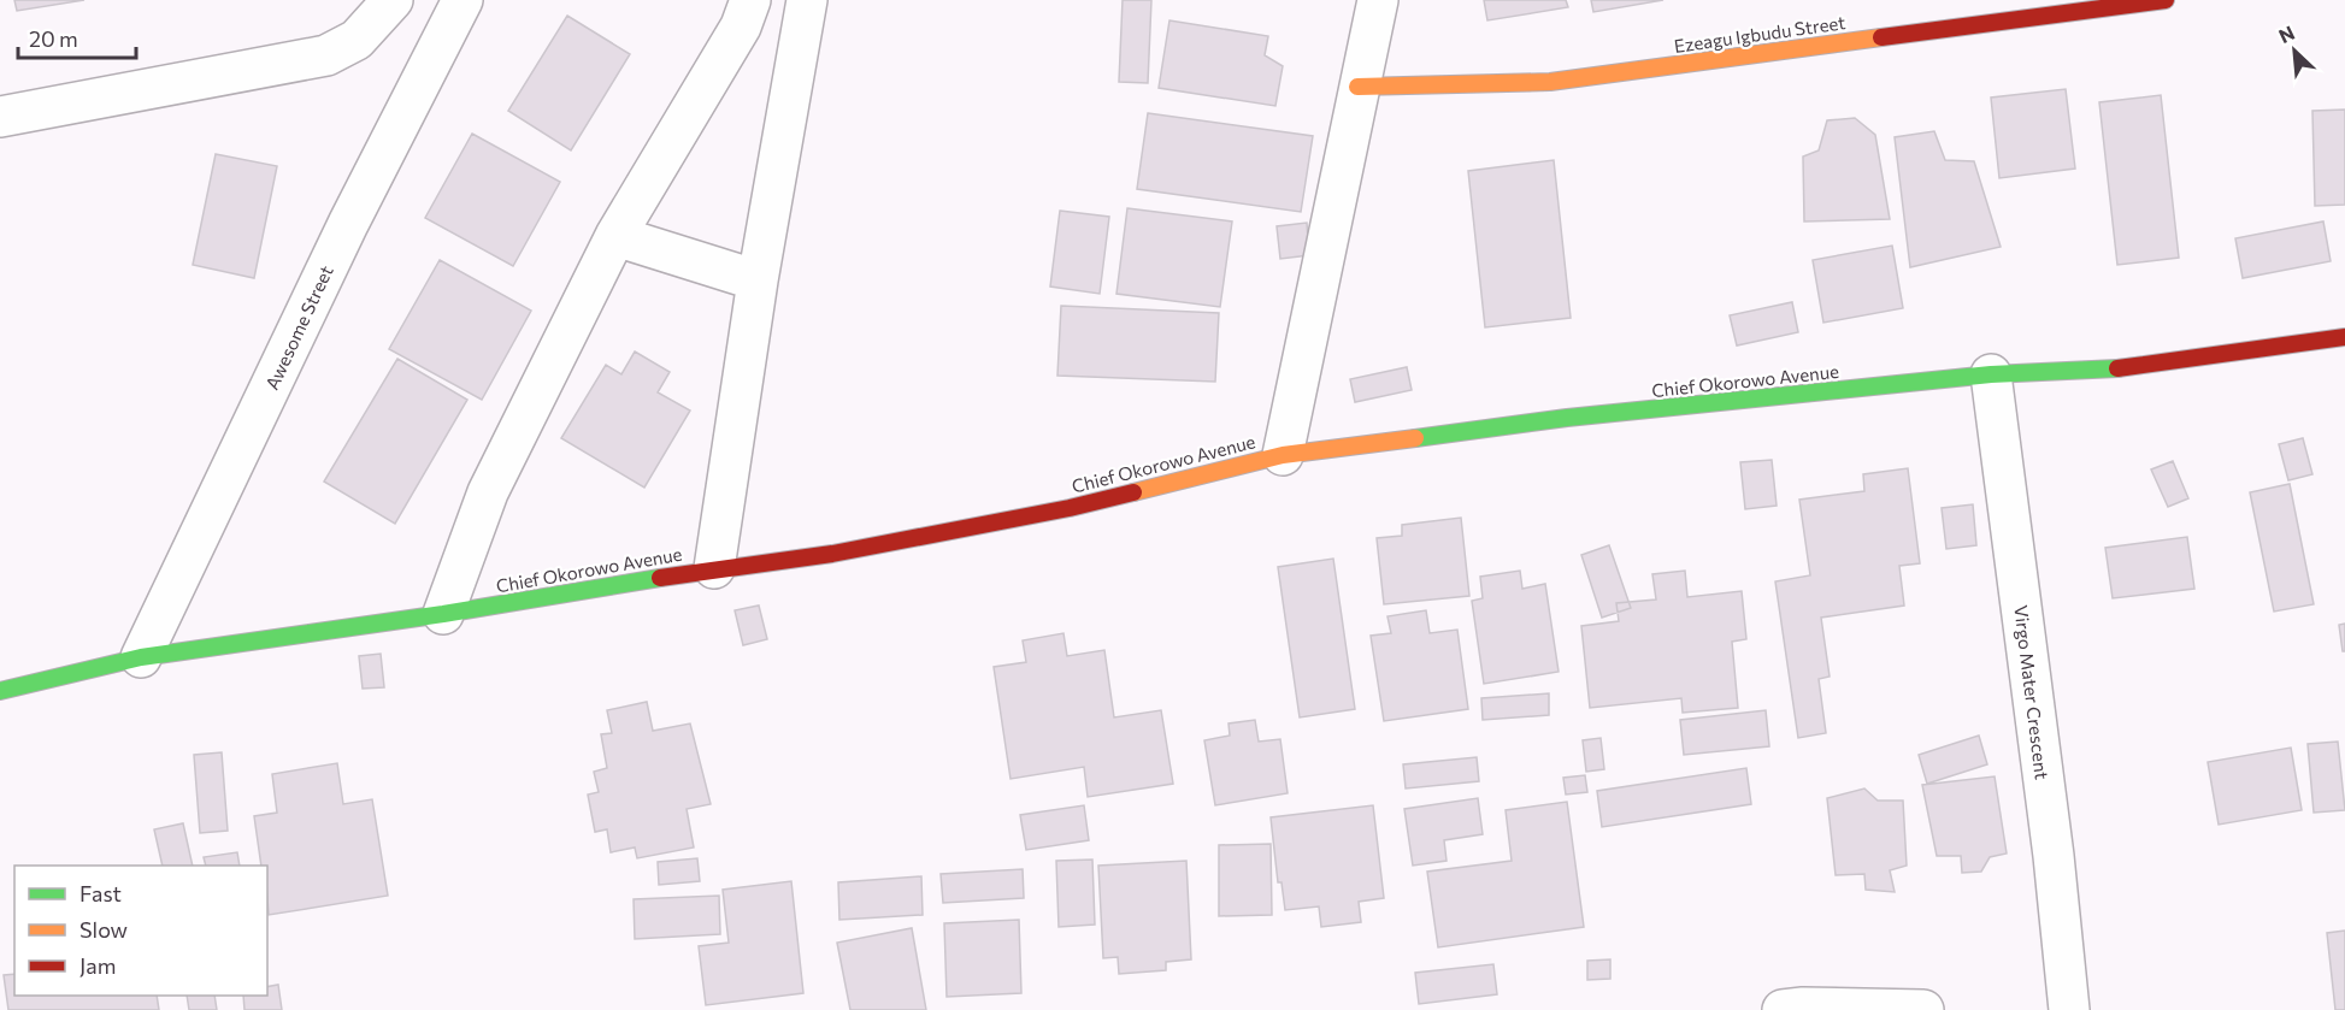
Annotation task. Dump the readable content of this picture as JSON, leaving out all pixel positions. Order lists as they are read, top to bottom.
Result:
{
  "streets": {
    "street": [
      "Ezeagu Igbudu Street",
      "Awesome Street",
      "Chief Okorowo Avenue",
      "Virgo Mater Crescent"
    ]
  },
  "crossings": [
    ["Awesome Street", "Chief Okorowo Avenue"],
    ["Chief Okorowo Avenue", "Virgo Mater Crescent"]
  ],
  "legend": ["Fast", "Slow", "Jam"],
  "scale_bar": "20 m",
  "north": "top left"
}
